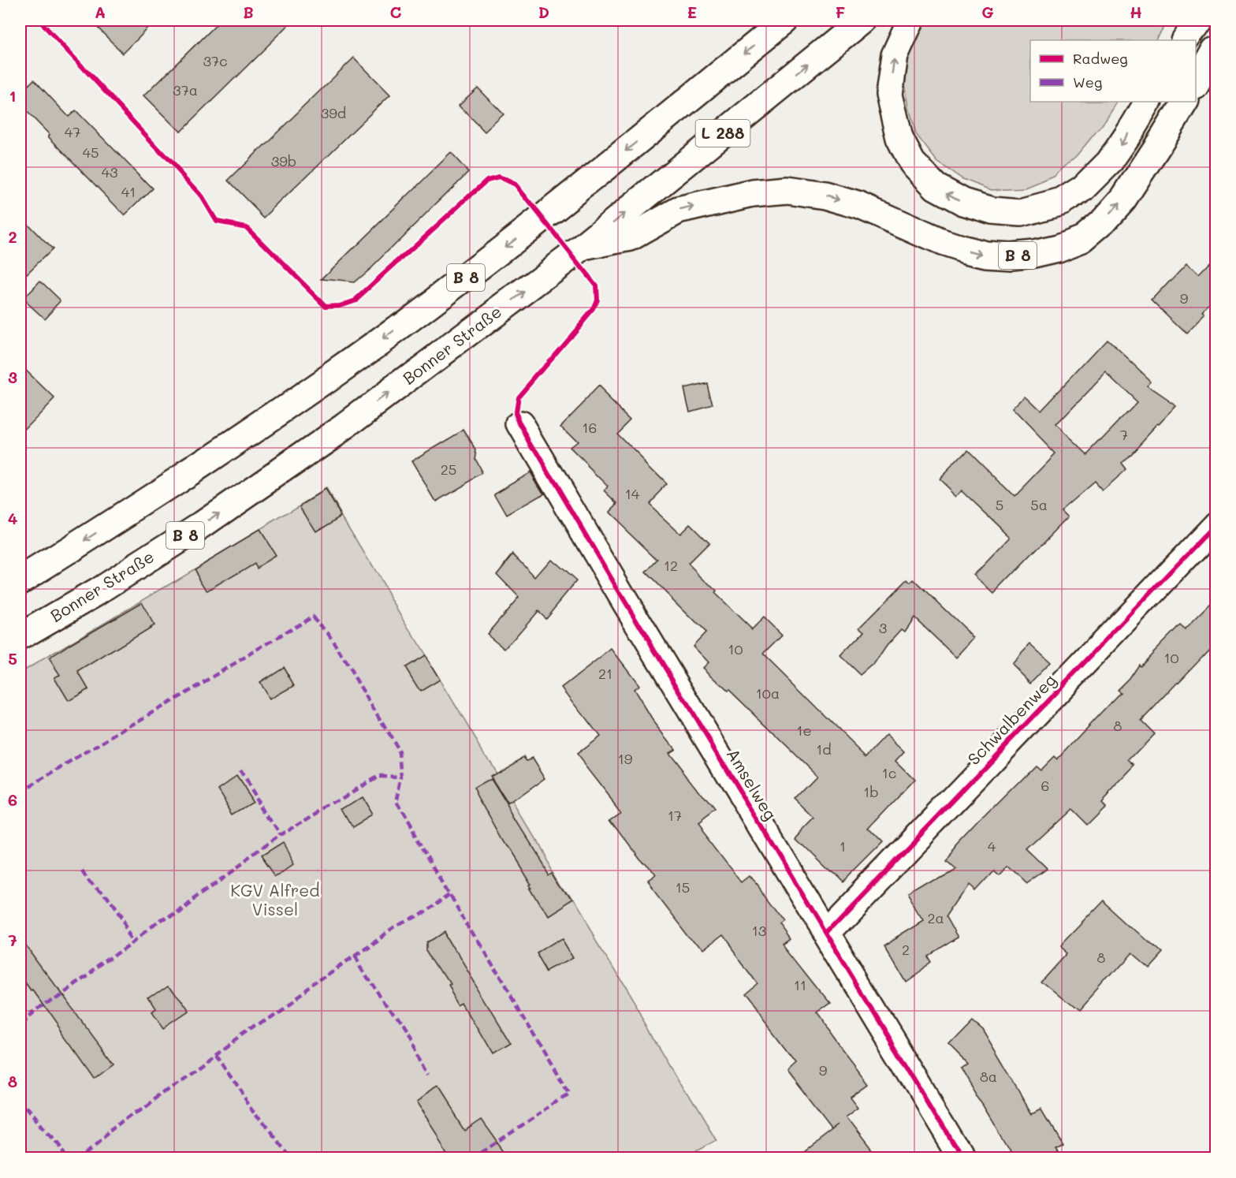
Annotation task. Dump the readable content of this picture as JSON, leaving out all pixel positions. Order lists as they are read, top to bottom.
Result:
{
  "streets": {
    "main road": [
      "L 288",
      "B 8",
      "Bonner Straße",
      "Schwalbenweg",
      "Amselweg"
    ]
  },
  "crossings": [
    ["B 8", "Bonner Straße"],
    ["Schwalbenweg", "Amselweg"]
  ],
  "parks": ["KGV Alfred Vissel"],
  "house_numbers": [
    "37c",
    "37a",
    "39d",
    "47",
    "45",
    "39b",
    "43",
    "41",
    "9",
    "16",
    "7",
    "25",
    "14",
    "5",
    "5a",
    "12",
    "3",
    "10",
    "10",
    "21",
    "10a",
    "8",
    "1e",
    "1d",
    "19",
    "1c",
    "6",
    "1b",
    "17",
    "1",
    "4",
    "15",
    "2a",
    "13",
    "2",
    "8",
    "11",
    "9",
    "8a"
  ],
  "legend": ["Radweg", "Weg"],
  "grid": {
    "columns": [
      "A",
      "B",
      "C",
      "D",
      "E",
      "F",
      "G",
      "H"
    ],
    "rows": [
      "1",
      "2",
      "3",
      "4",
      "5",
      "6",
      "7",
      "8"
    ]
  }
}
